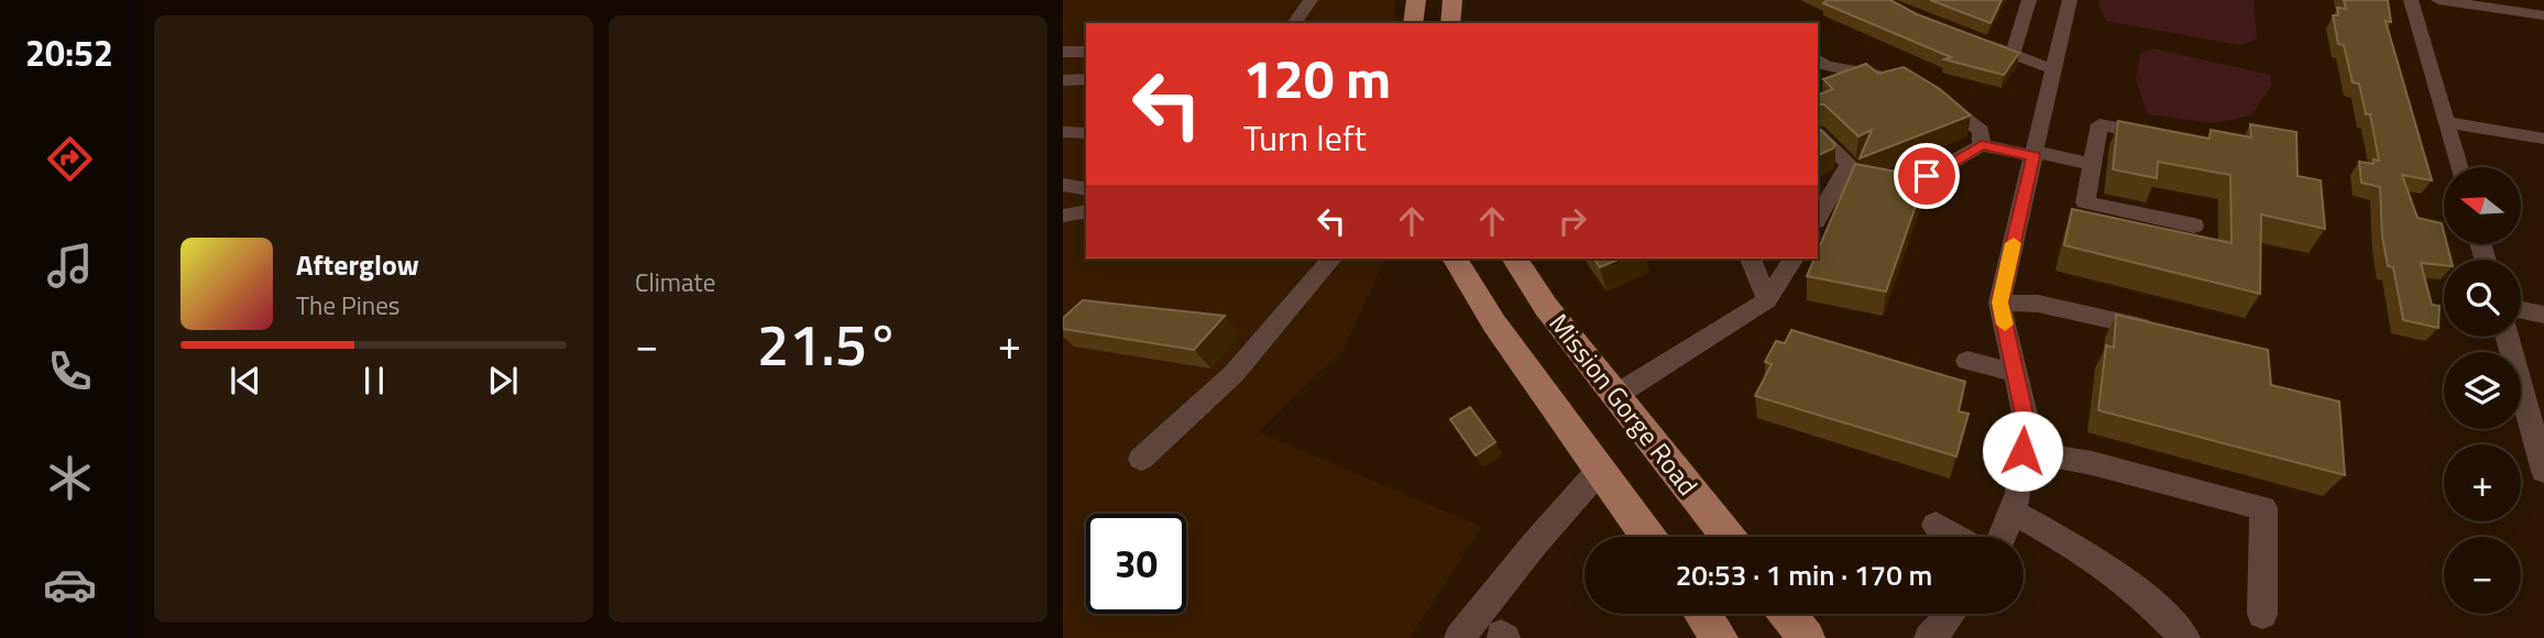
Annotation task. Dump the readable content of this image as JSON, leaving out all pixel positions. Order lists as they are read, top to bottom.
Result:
{
  "streets": {
    "main road": ["Mission Gorge Road"]
  },
  "north": "left",
  "page": {
    "tabs": "20:52",
    "tile": "Climate",
    "turn": ["120 m", "Turn left"],
    "map_buttons": ["+", "−"],
    "song": ["Afterglow", "The Pines"],
    "heat": ["−", "21.5°", "+"],
    "limit": "30",
    "trip": "20:53 · 1 min · 170 m"
  }
}
